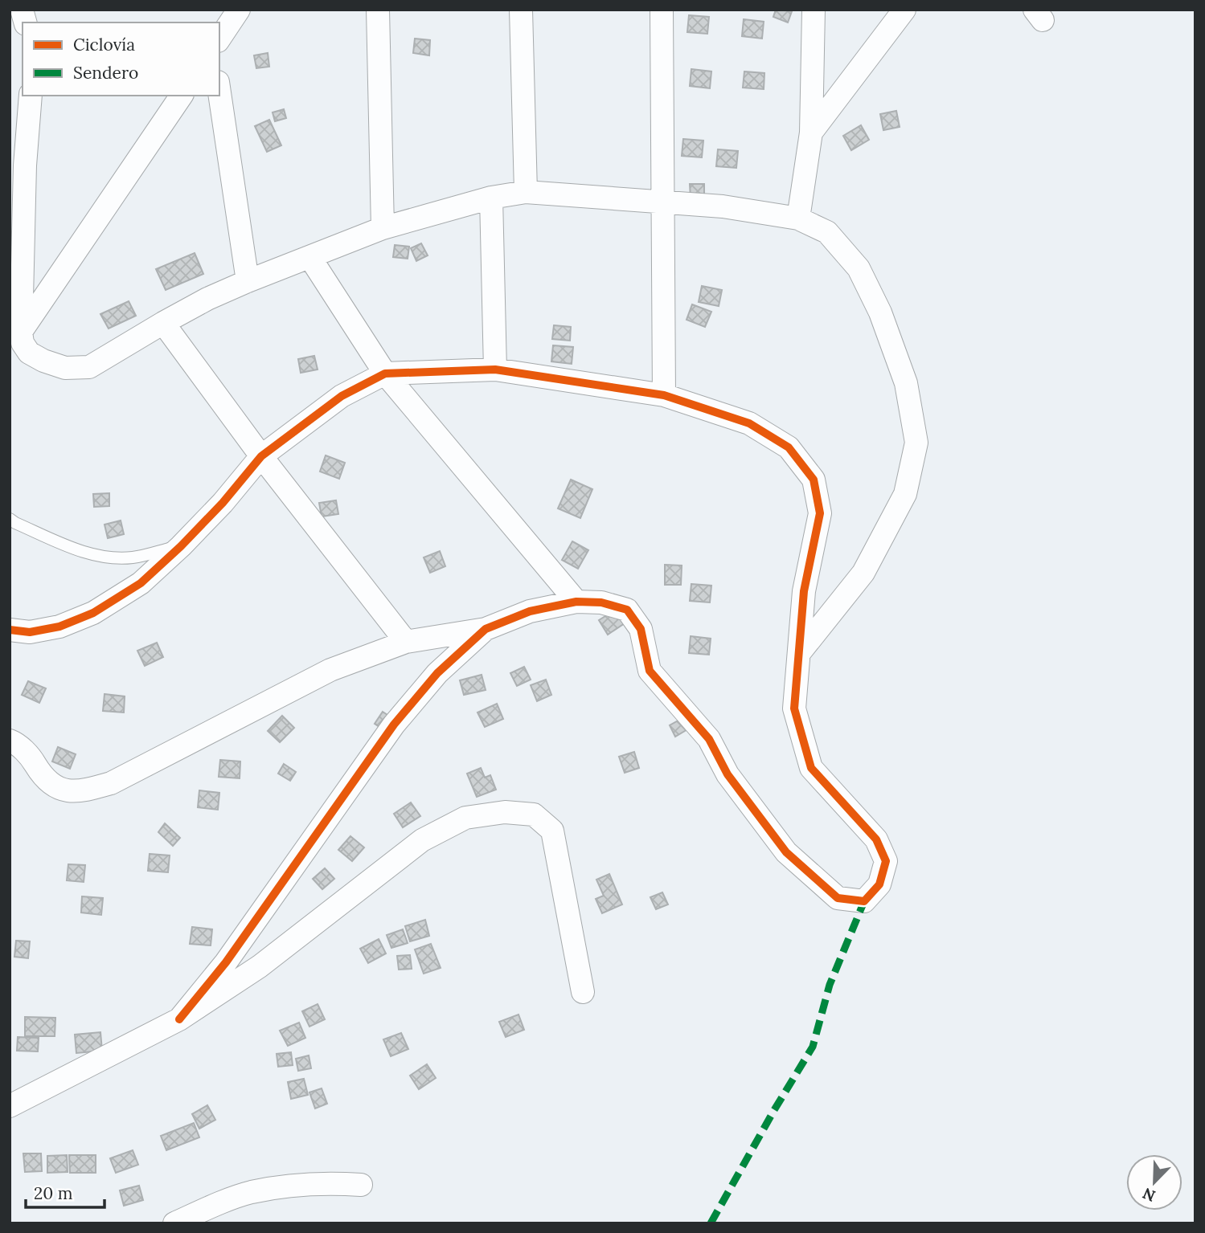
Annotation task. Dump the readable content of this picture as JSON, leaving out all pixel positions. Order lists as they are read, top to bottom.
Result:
{
  "legend": ["Ciclovía", "Sendero"],
  "scale_bar": "20 m",
  "north": "bottom left"
}
